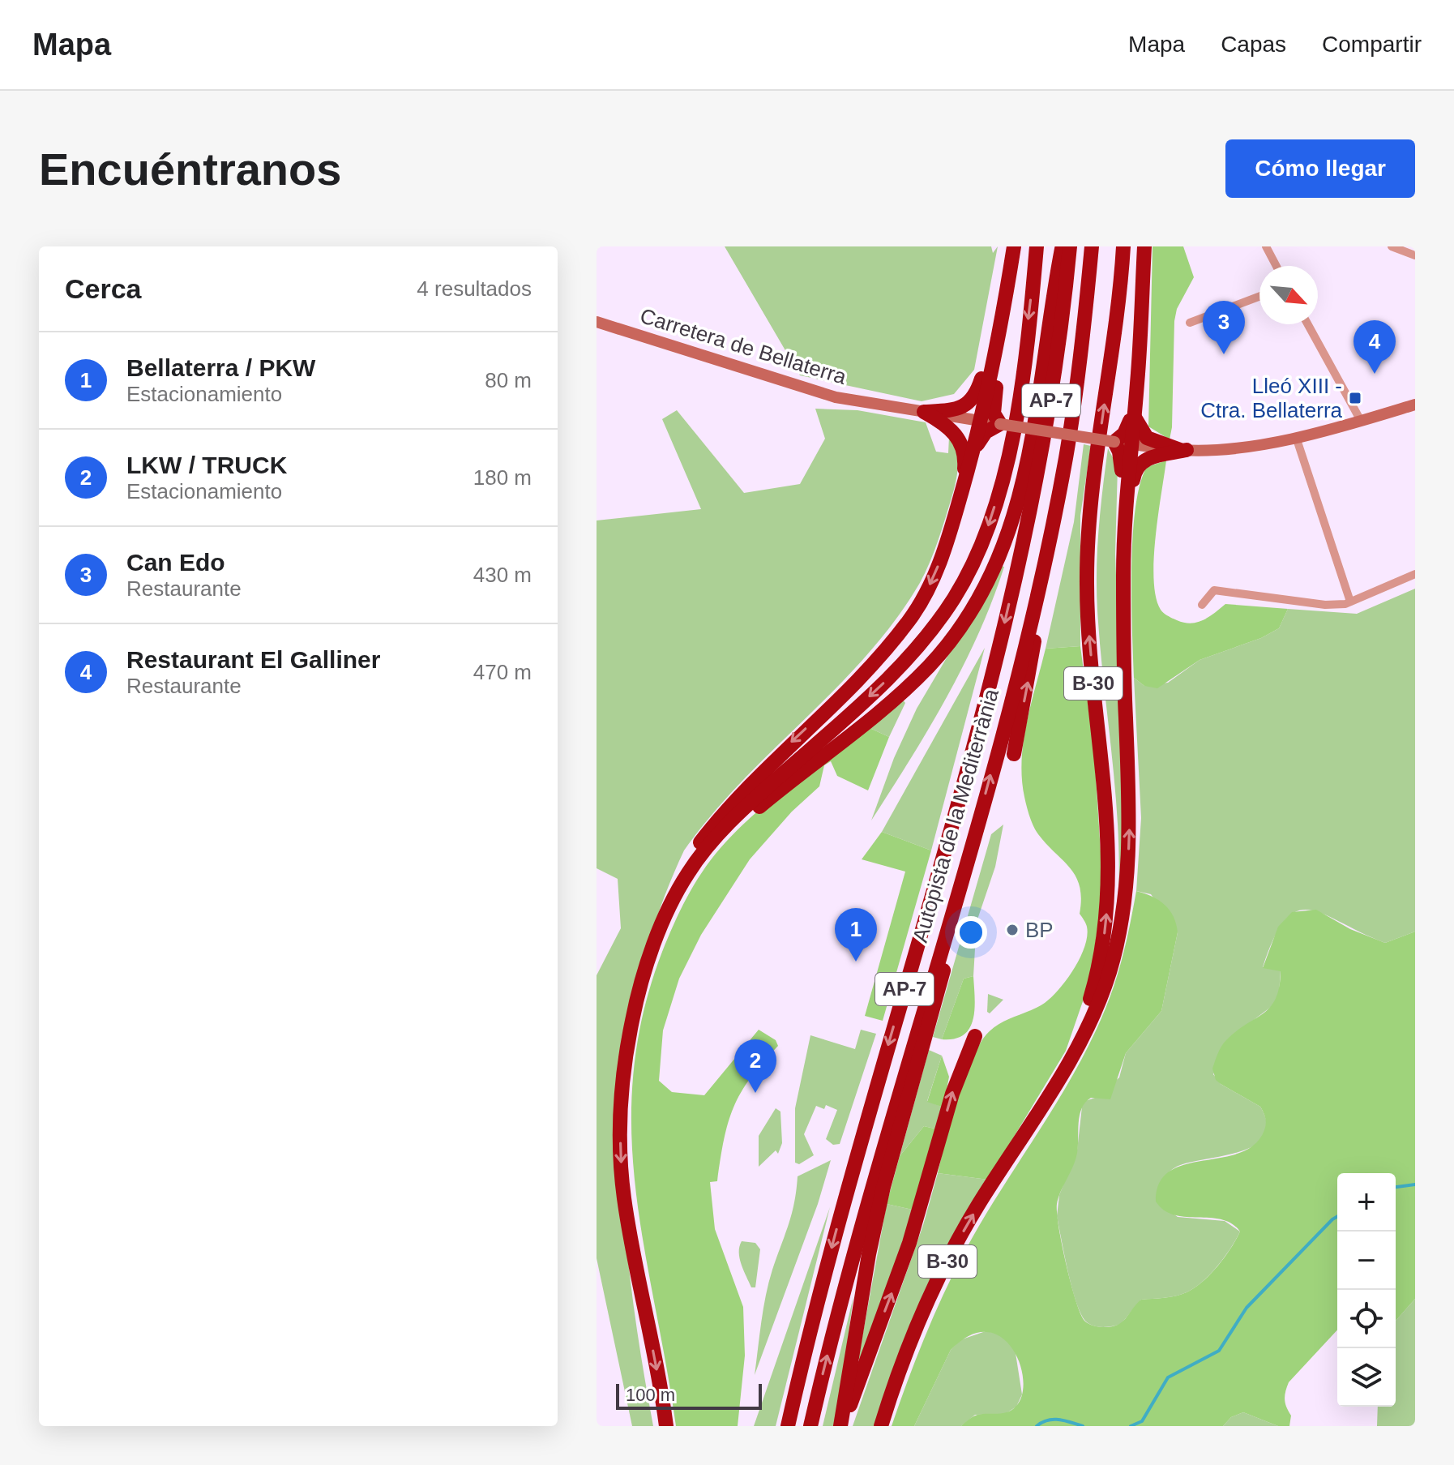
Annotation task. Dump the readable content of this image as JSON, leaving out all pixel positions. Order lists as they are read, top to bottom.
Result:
{
  "streets": {
    "highway": ["AP-7", "B-30", "Autopista de la Mediterrània"],
    "street": ["Carretera de Bellaterra"]
  },
  "places": {
    "transit": ["Lleó XIII - Ctra. Bellaterra"],
    "other": ["BP"]
  },
  "scale_bar": "100 m",
  "north": "bottom right",
  "page": {
    "header": "Mapa",
    "nav": ["Mapa", "Capas", "Compartir"],
    "buttons": "Cómo llegar",
    "title": "Encuéntranos",
    "heading": ["Cerca", "4 resultados"],
    "pins": [
      "3",
      "4",
      "1",
      "2"
    ],
    "list": [
      {
        "mark": "1",
        "name": "Bellaterra / PKW",
        "note": "Estacionamiento",
        "value": "80 m"
      },
      {
        "mark": "2",
        "name": "LKW / TRUCK",
        "note": "Estacionamiento",
        "value": "180 m"
      },
      {
        "mark": "3",
        "name": "Can Edo",
        "note": "Restaurante",
        "value": "430 m"
      },
      {
        "mark": "4",
        "name": "Restaurant El Galliner",
        "note": "Restaurante",
        "value": "470 m"
      }
    ],
    "map_buttons": ["+", "−"],
    "scale": "100 m"
  }
}
